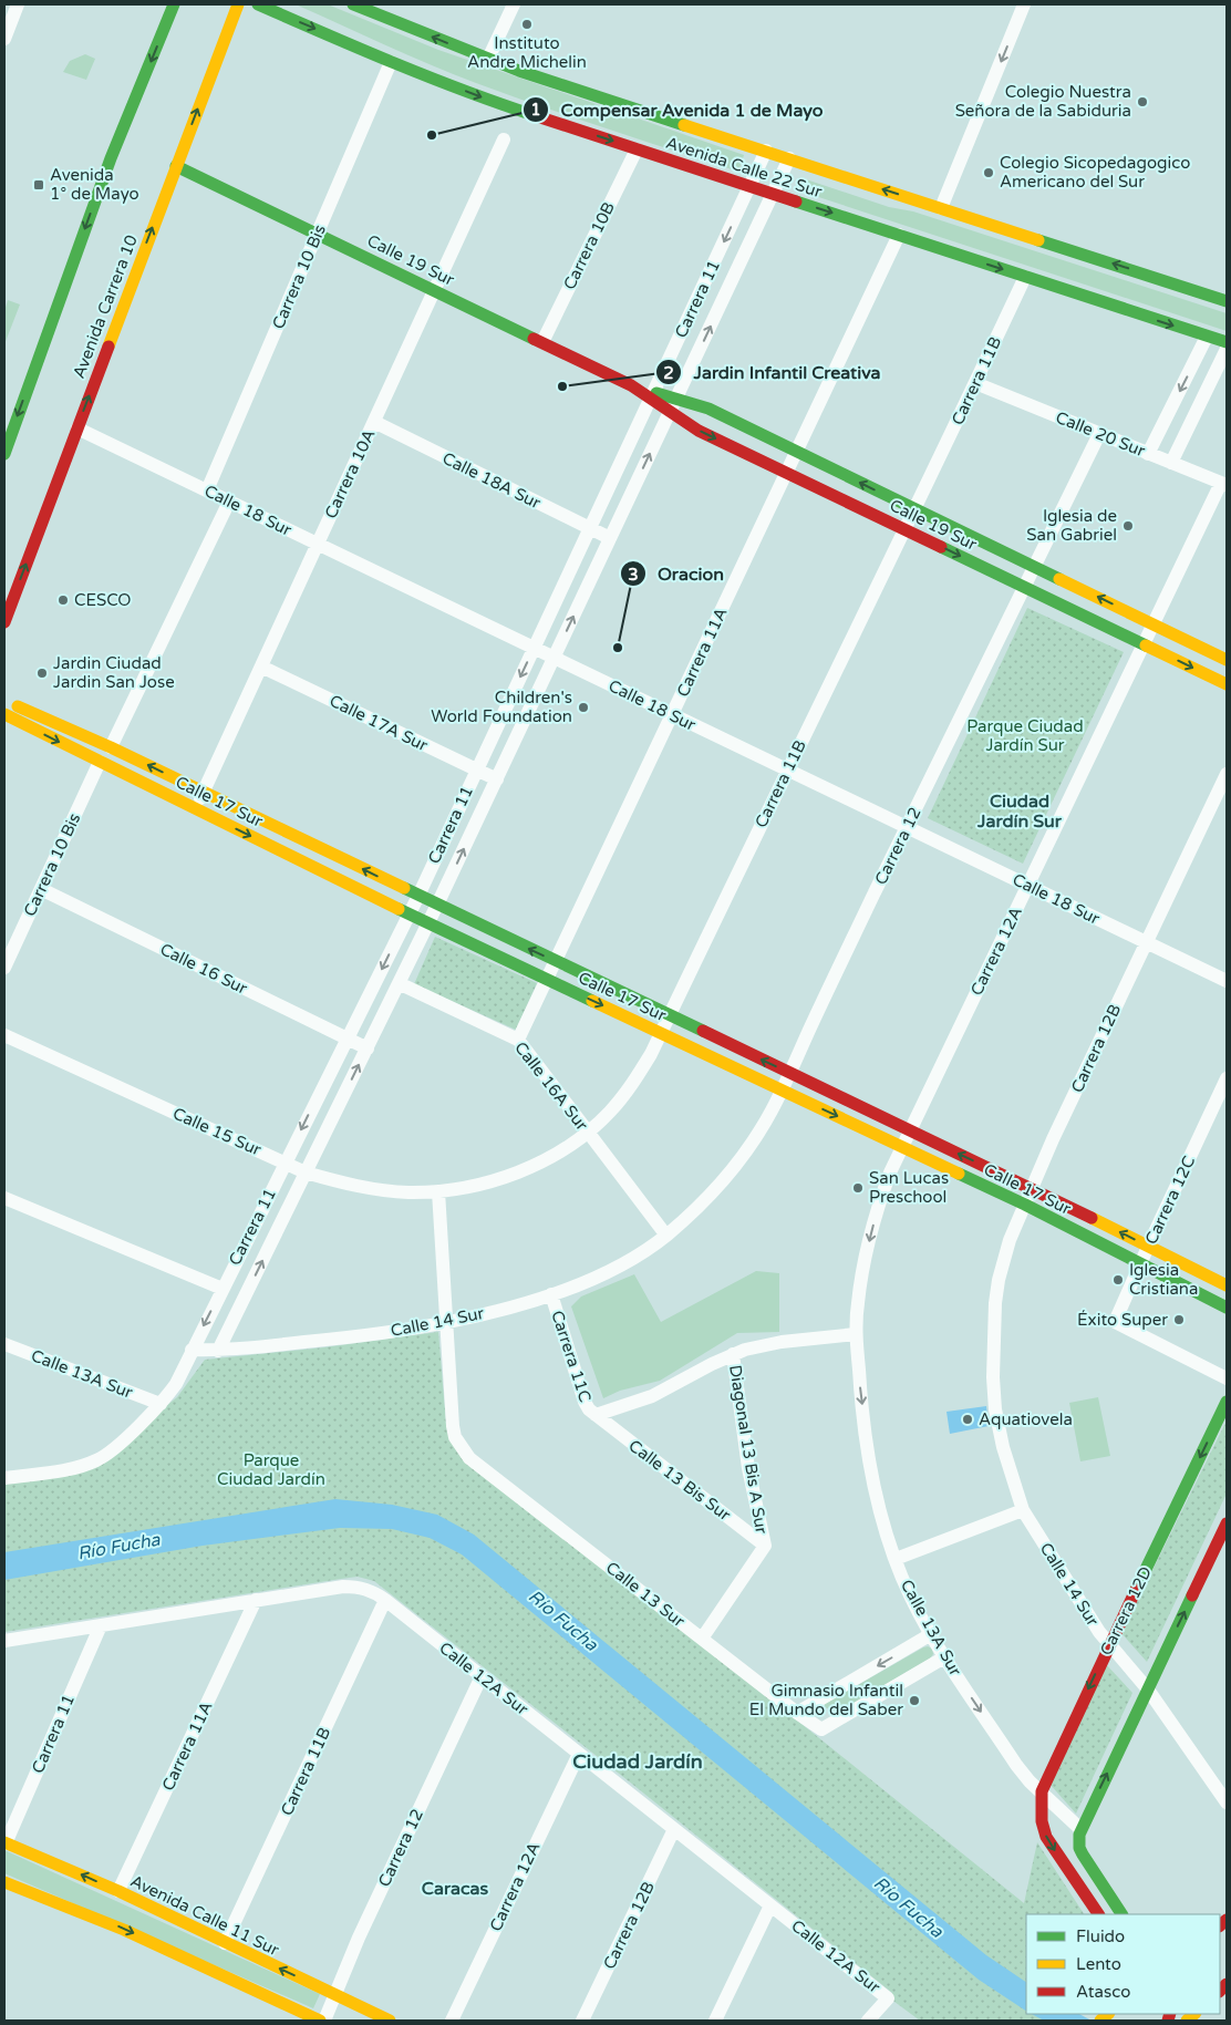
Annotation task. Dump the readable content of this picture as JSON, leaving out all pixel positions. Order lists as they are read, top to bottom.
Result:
{
  "streets": {
    "street": [
      "Avenida Calle 22 Sur",
      "Carrera 10B",
      "Calle 19 Sur",
      "Carrera 10 Bis",
      "Carrera 11",
      "Avenida Carrera 10",
      "Carrera 11B",
      "Calle 20 Sur",
      "Carrera 10A",
      "Calle 18A Sur",
      "Calle 18 Sur",
      "Carrera 11A",
      "Calle 17A Sur",
      "Calle 17 Sur",
      "Carrera 12",
      "Carrera 12A",
      "Calle 16 Sur",
      "Carrera 12B",
      "Calle 16A Sur",
      "Calle 15 Sur",
      "Carrera 12C",
      "Calle 14 Sur",
      "Carrera 11C",
      "Calle 13A Sur",
      "Diagonal 13 Bis A Sur",
      "Calle 13 Bis Sur",
      "Calle 13 Sur",
      "Carrera 12D",
      "Calle 12A Sur",
      "Avenida Calle 11 Sur"
    ]
  },
  "crossings": [
    ["Avenida Calle 22 Sur", "Carrera 10B"],
    ["Avenida Calle 22 Sur", "Carrera 10 Bis"],
    ["Avenida Calle 22 Sur", "Carrera 11"],
    ["Avenida Calle 22 Sur", "Carrera 11B"],
    ["Avenida Calle 22 Sur", "Carrera 11A"],
    ["Carrera 10B", "Calle 19 Sur"],
    ["Calle 19 Sur", "Carrera 10 Bis"],
    ["Calle 19 Sur", "Carrera 11"],
    ["Calle 19 Sur", "Avenida Carrera 10"],
    ["Calle 19 Sur", "Carrera 11B"],
    ["Calle 19 Sur", "Carrera 10A"],
    ["Calle 19 Sur", "Carrera 11A"],
    ["Calle 19 Sur", "Carrera 12"],
    ["Calle 19 Sur", "Carrera 12A"],
    ["Carrera 10 Bis", "Calle 18 Sur"],
    ["Carrera 10 Bis", "Calle 17 Sur"],
    ["Carrera 10 Bis", "Calle 16 Sur"],
    ["Carrera 11", "Calle 18A Sur"],
    ["Carrera 11", "Calle 18 Sur"],
    ["Carrera 11", "Calle 17A Sur"],
    ["Carrera 11", "Calle 17 Sur"],
    ["Carrera 11", "Calle 16 Sur"],
    ["Carrera 11", "Calle 16A Sur"],
    ["Carrera 11", "Calle 15 Sur"],
    ["Carrera 11", "Calle 14 Sur"],
    ["Carrera 11", "Calle 13A Sur"],
    ["Carrera 11", "Calle 12A Sur"],
    ["Carrera 11", "Avenida Calle 11 Sur"],
    ["Avenida Carrera 10", "Calle 18 Sur"],
    ["Carrera 11B", "Calle 20 Sur"],
    ["Carrera 11B", "Calle 18 Sur"],
    ["Carrera 11B", "Calle 17 Sur"],
    ["Carrera 11B", "Calle 16A Sur"],
    ["Carrera 11B", "Calle 15 Sur"],
    ["Carrera 11B", "Calle 12A Sur"],
    ["Carrera 11B", "Avenida Calle 11 Sur"],
    ["Calle 20 Sur", "Carrera 12"],
    ["Calle 20 Sur", "Carrera 12A"],
    ["Carrera 10A", "Calle 18A Sur"],
    ["Carrera 10A", "Calle 18 Sur"],
    ["Carrera 10A", "Calle 17A Sur"],
    ["Carrera 10A", "Calle 17 Sur"],
    ["Calle 18 Sur", "Carrera 11A"],
    ["Calle 18 Sur", "Carrera 12"],
    ["Calle 18 Sur", "Carrera 12A"],
    ["Calle 18 Sur", "Carrera 12B"],
    ["Carrera 11A", "Calle 17 Sur"],
    ["Carrera 11A", "Calle 16A Sur"],
    ["Carrera 11A", "Calle 12A Sur"],
    ["Carrera 11A", "Avenida Calle 11 Sur"],
    ["Calle 17 Sur", "Carrera 12"],
    ["Calle 17 Sur", "Carrera 12A"],
    ["Calle 17 Sur", "Carrera 12B"],
    ["Calle 17 Sur", "Carrera 12C"],
    ["Carrera 12", "Calle 16A Sur"],
    ["Carrera 12", "Calle 14 Sur"],
    ["Carrera 12", "Calle 12A Sur"],
    ["Carrera 12", "Avenida Calle 11 Sur"],
    ["Carrera 12A", "Calle 13A Sur"],
    ["Carrera 12A", "Calle 12A Sur"],
    ["Carrera 12B", "Calle 14 Sur"],
    ["Carrera 12B", "Calle 12A Sur"],
    ["Calle 16A Sur", "Calle 14 Sur"],
    ["Calle 14 Sur", "Carrera 11C"],
    ["Calle 14 Sur", "Calle 13 Sur"],
    ["Calle 14 Sur", "Carrera 12D"],
    ["Carrera 11C", "Calle 13 Bis Sur"],
    ["Calle 13A Sur", "Calle 13 Sur"],
    ["Calle 13A Sur", "Carrera 12D"],
    ["Diagonal 13 Bis A Sur", "Calle 13 Bis Sur"]
  ],
  "one_way": ["Calle 13A Sur"],
  "districts": ["Ciudad Jardín Sur", "Ciudad Jardín", "Caracas"],
  "water": ["Río Fucha"],
  "parks": ["Parque Ciudad Jardín Sur", "Parque Ciudad Jardín"],
  "places": {
    "other": [
      "Instituto Andre Michelin",
      "Colegio Nuestra Señora de la Sabiduria",
      "Compensar Avenida 1 de Mayo",
      "Colegio Sicopedagogico Americano del Sur",
      "Jardin Infantil Creativa",
      "Iglesia de San Gabriel",
      "CESCO",
      "Oracion",
      "Jardin Ciudad Jardin San Jose",
      "Children's World Foundation",
      "San Lucas Preschool",
      "Iglesia Cristiana",
      "Éxito Super",
      "Aquatiovela",
      "Gimnasio Infantil El Mundo del Saber"
    ],
    "transit": ["Avenida 1° de Mayo"]
  },
  "legend": ["Fluido", "Lento", "Atasco"]
}
